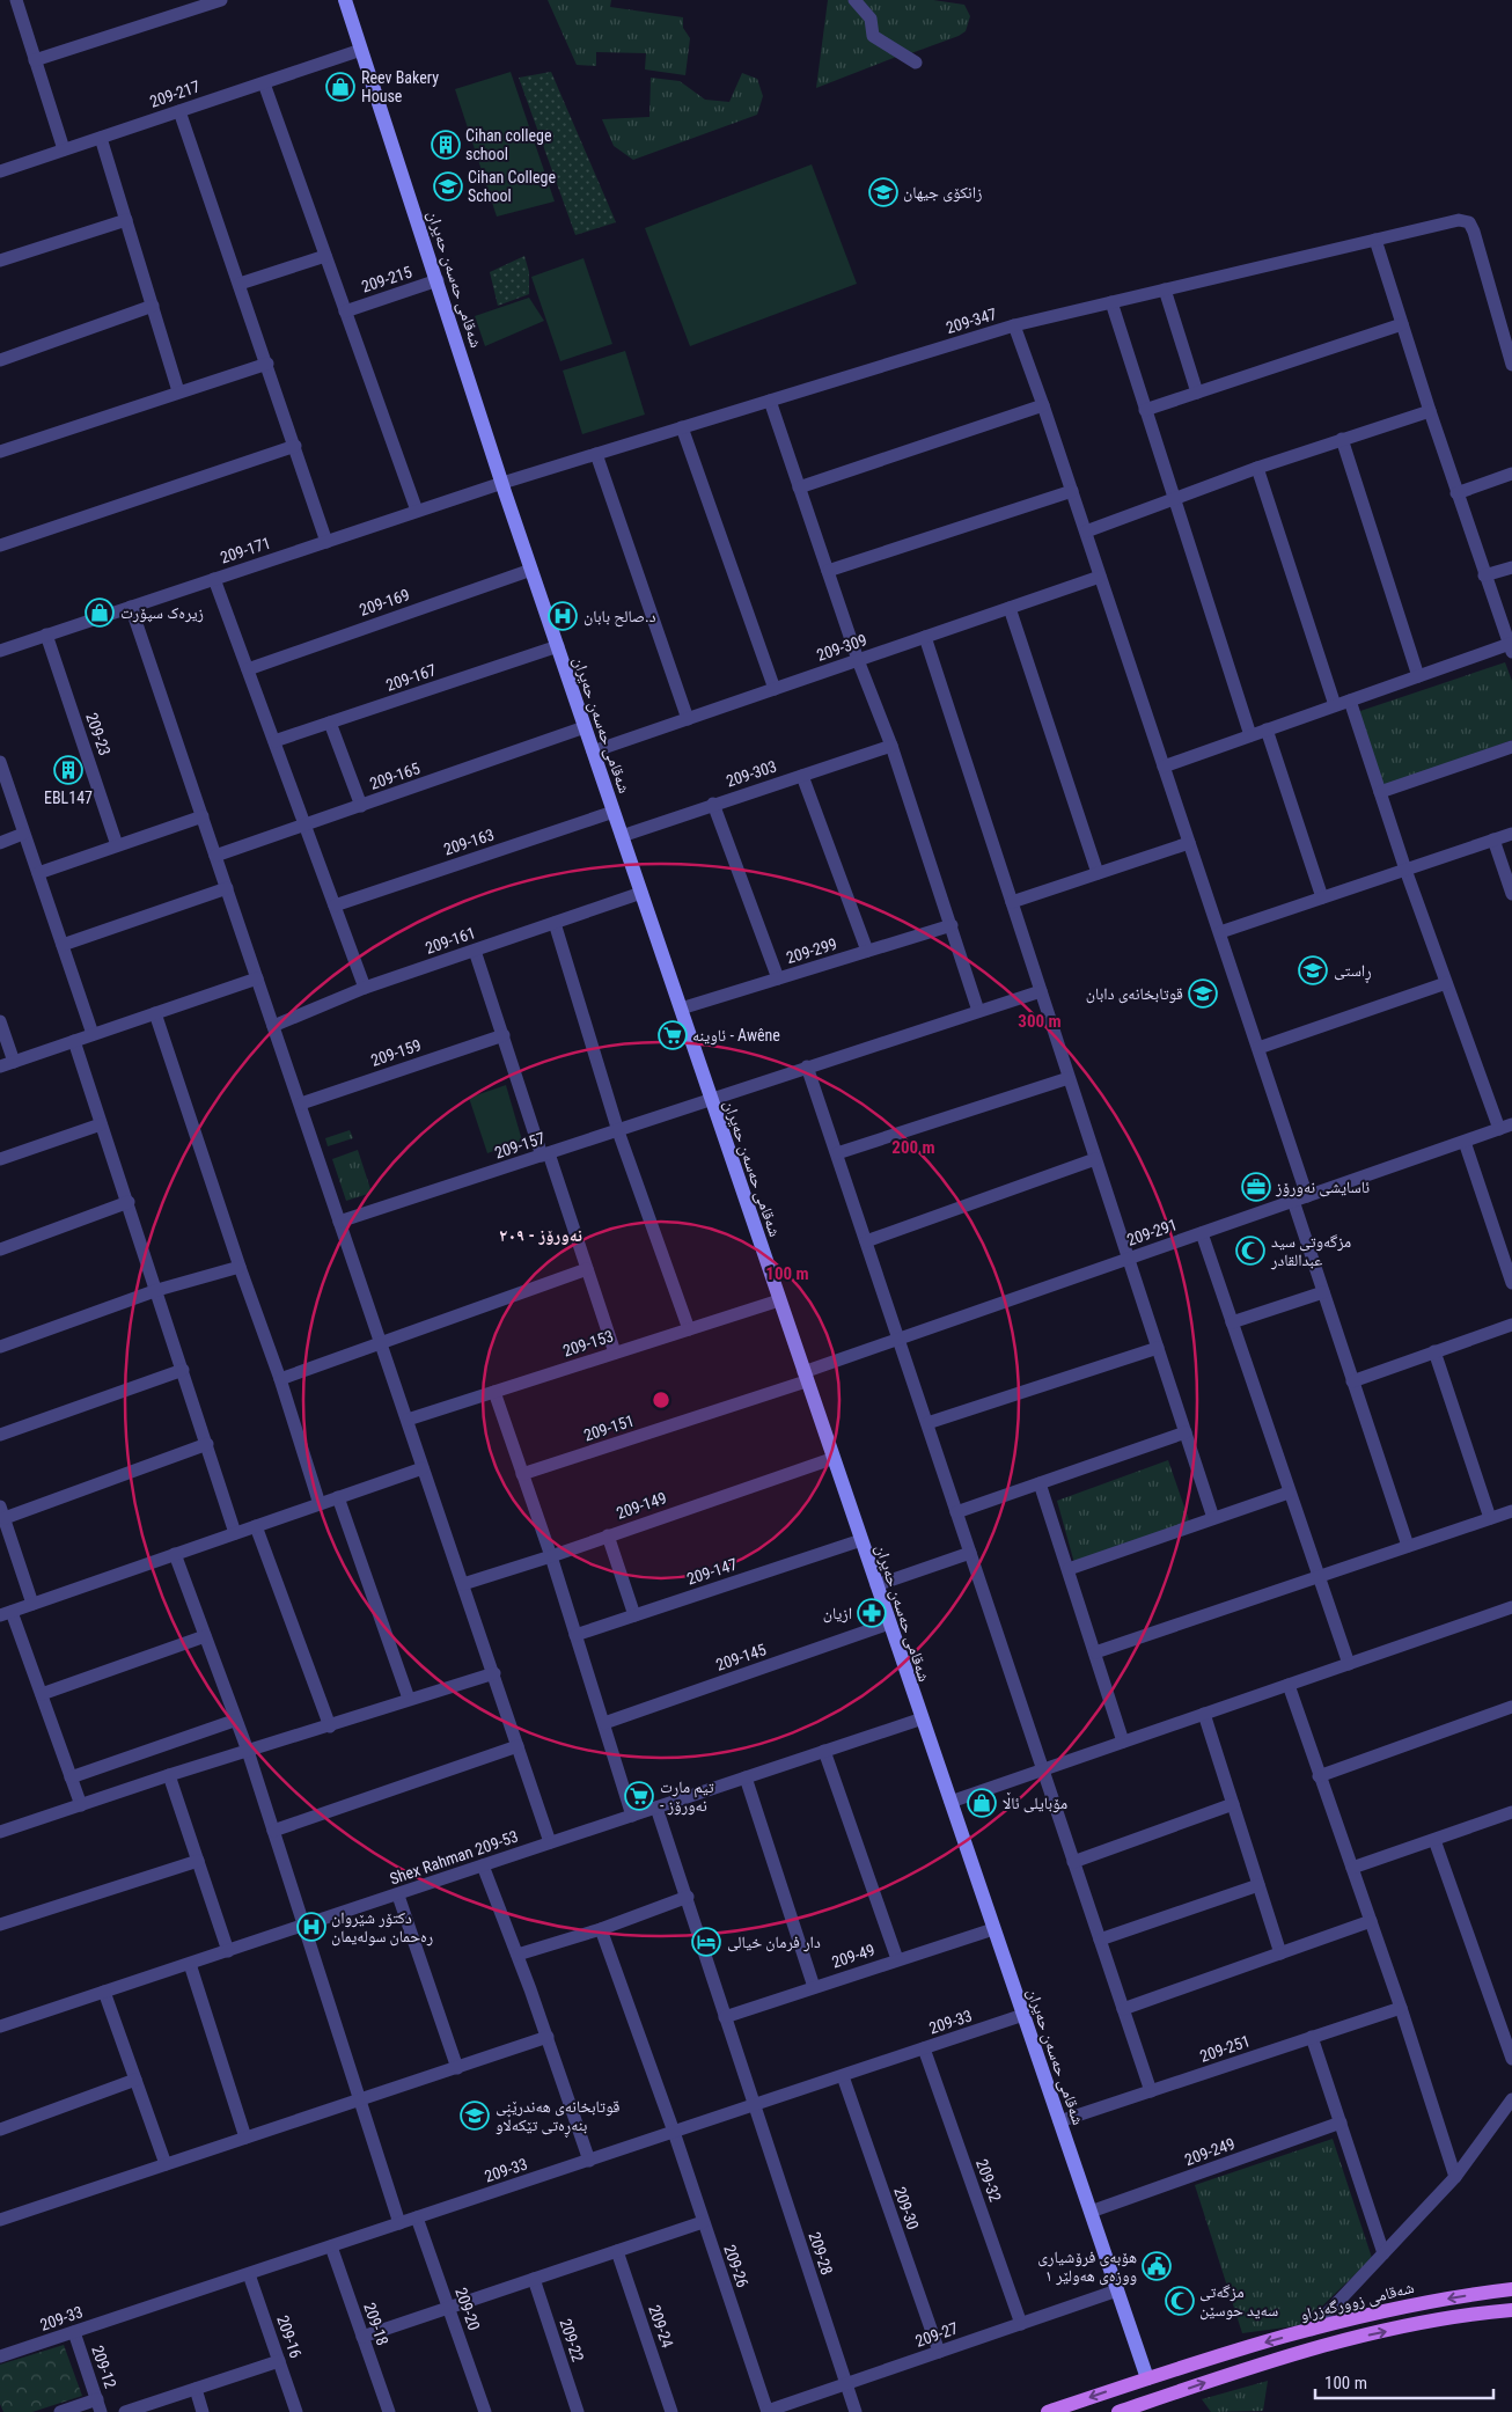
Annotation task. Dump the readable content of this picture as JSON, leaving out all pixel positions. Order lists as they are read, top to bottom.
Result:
{
  "streets": {
    "main road": ["شەقامی زوورگەزراو"],
    "street": [
      "209-217",
      "209-215",
      "شەقامی حەسەن حەیران",
      "209-347",
      "209-171",
      "209-169",
      "209-309",
      "209-167",
      "209-23",
      "209-303",
      "209-165",
      "209-163",
      "209-161",
      "209-299",
      "209-159",
      "209-157",
      "209-291",
      "209-153",
      "209-151",
      "209-149",
      "209-147",
      "209-145",
      "Shex Rahman 209-53",
      "209-49",
      "209-33",
      "209-251",
      "209-249",
      "209-32",
      "209-30",
      "209-28",
      "209-26",
      "209-20",
      "209-18",
      "209-24",
      "209-27",
      "209-16",
      "209-22",
      "209-12"
    ]
  },
  "crossings": [
    ["209-217", "شەقامی حەسەن حەیران"],
    ["209-215", "شەقامی حەسەن حەیران"],
    ["شەقامی حەسەن حەیران", "209-347"],
    ["شەقامی حەسەن حەیران", "209-171"],
    ["شەقامی حەسەن حەیران", "209-169"],
    ["شەقامی حەسەن حەیران", "209-309"],
    ["شەقامی حەسەن حەیران", "209-167"],
    ["شەقامی حەسەن حەیران", "209-303"],
    ["شەقامی حەسەن حەیران", "209-165"],
    ["شەقامی حەسەن حەیران", "209-163"],
    ["شەقامی حەسەن حەیران", "209-161"],
    ["شەقامی حەسەن حەیران", "209-299"],
    ["شەقامی حەسەن حەیران", "209-157"],
    ["شەقامی حەسەن حەیران", "209-291"],
    ["شەقامی حەسەن حەیران", "209-153"],
    ["شەقامی حەسەن حەیران", "209-151"],
    ["شەقامی حەسەن حەیران", "209-149"],
    ["شەقامی حەسەن حەیران", "209-147"],
    ["شەقامی حەسەن حەیران", "209-145"],
    ["شەقامی حەسەن حەیران", "Shex Rahman 209-53"],
    ["شەقامی حەسەن حەیران", "209-49"],
    ["شەقامی حەسەن حەیران", "209-33"],
    ["شەقامی حەسەن حەیران", "209-251"],
    ["شەقامی حەسەن حەیران", "209-249"],
    ["شەقامی حەسەن حەیران", "شەقامی زوورگەزراو"],
    ["شەقامی حەسەن حەیران", "209-27"],
    ["209-347", "209-171"],
    ["209-171", "209-23"],
    ["209-291", "209-151"],
    ["Shex Rahman 209-53", "209-28"],
    ["209-49", "209-28"],
    ["209-33", "209-32"],
    ["209-33", "209-30"],
    ["209-33", "209-28"],
    ["209-33", "209-26"],
    ["209-33", "209-20"],
    ["209-33", "209-18"],
    ["209-33", "209-16"],
    ["209-33", "209-12"],
    ["209-32", "209-27"],
    ["209-30", "209-27"],
    ["209-28", "209-27"],
    ["209-26", "209-27"]
  ],
  "districts": ["نەورۆز - ٢٠٩"],
  "places": {
    "shop": ["Reev Bakery House", "زیرەک سپۆرت", "مۆبایلی ئاڵا"],
    "building": ["Cihan college school", "EBL147"],
    "school or university": [
      "Cihan College School",
      "زانکۆی جیھان",
      "ڕاستی",
      "قوتابخانەی دابان",
      "قوتابخانەی هەندرێنی بنەڕەتی تێکەڵاو"
    ],
    "hospital": ["د.صالح بابان", "دکتۆر شێروان رەحمان سولەیمان"],
    "supermarket": ["ئاوینە - Awêne", "تیم مارت - نەورۆز"],
    "office": ["ئاسایشی نەورۆز"],
    "mosque": ["مزگەوتی سید عبدالقادر", "مزگەتی سەید حوسێن"],
    "pharmacy": ["ازيان"],
    "hotel": ["دار فرمان خیالی"],
    "public building": ["هۆبەی فرۆشیاری ووزەی هەولێر ١"]
  },
  "scale_bar": "100 m",
  "rings": ["300 m", "200 m", "100 m"]
}
